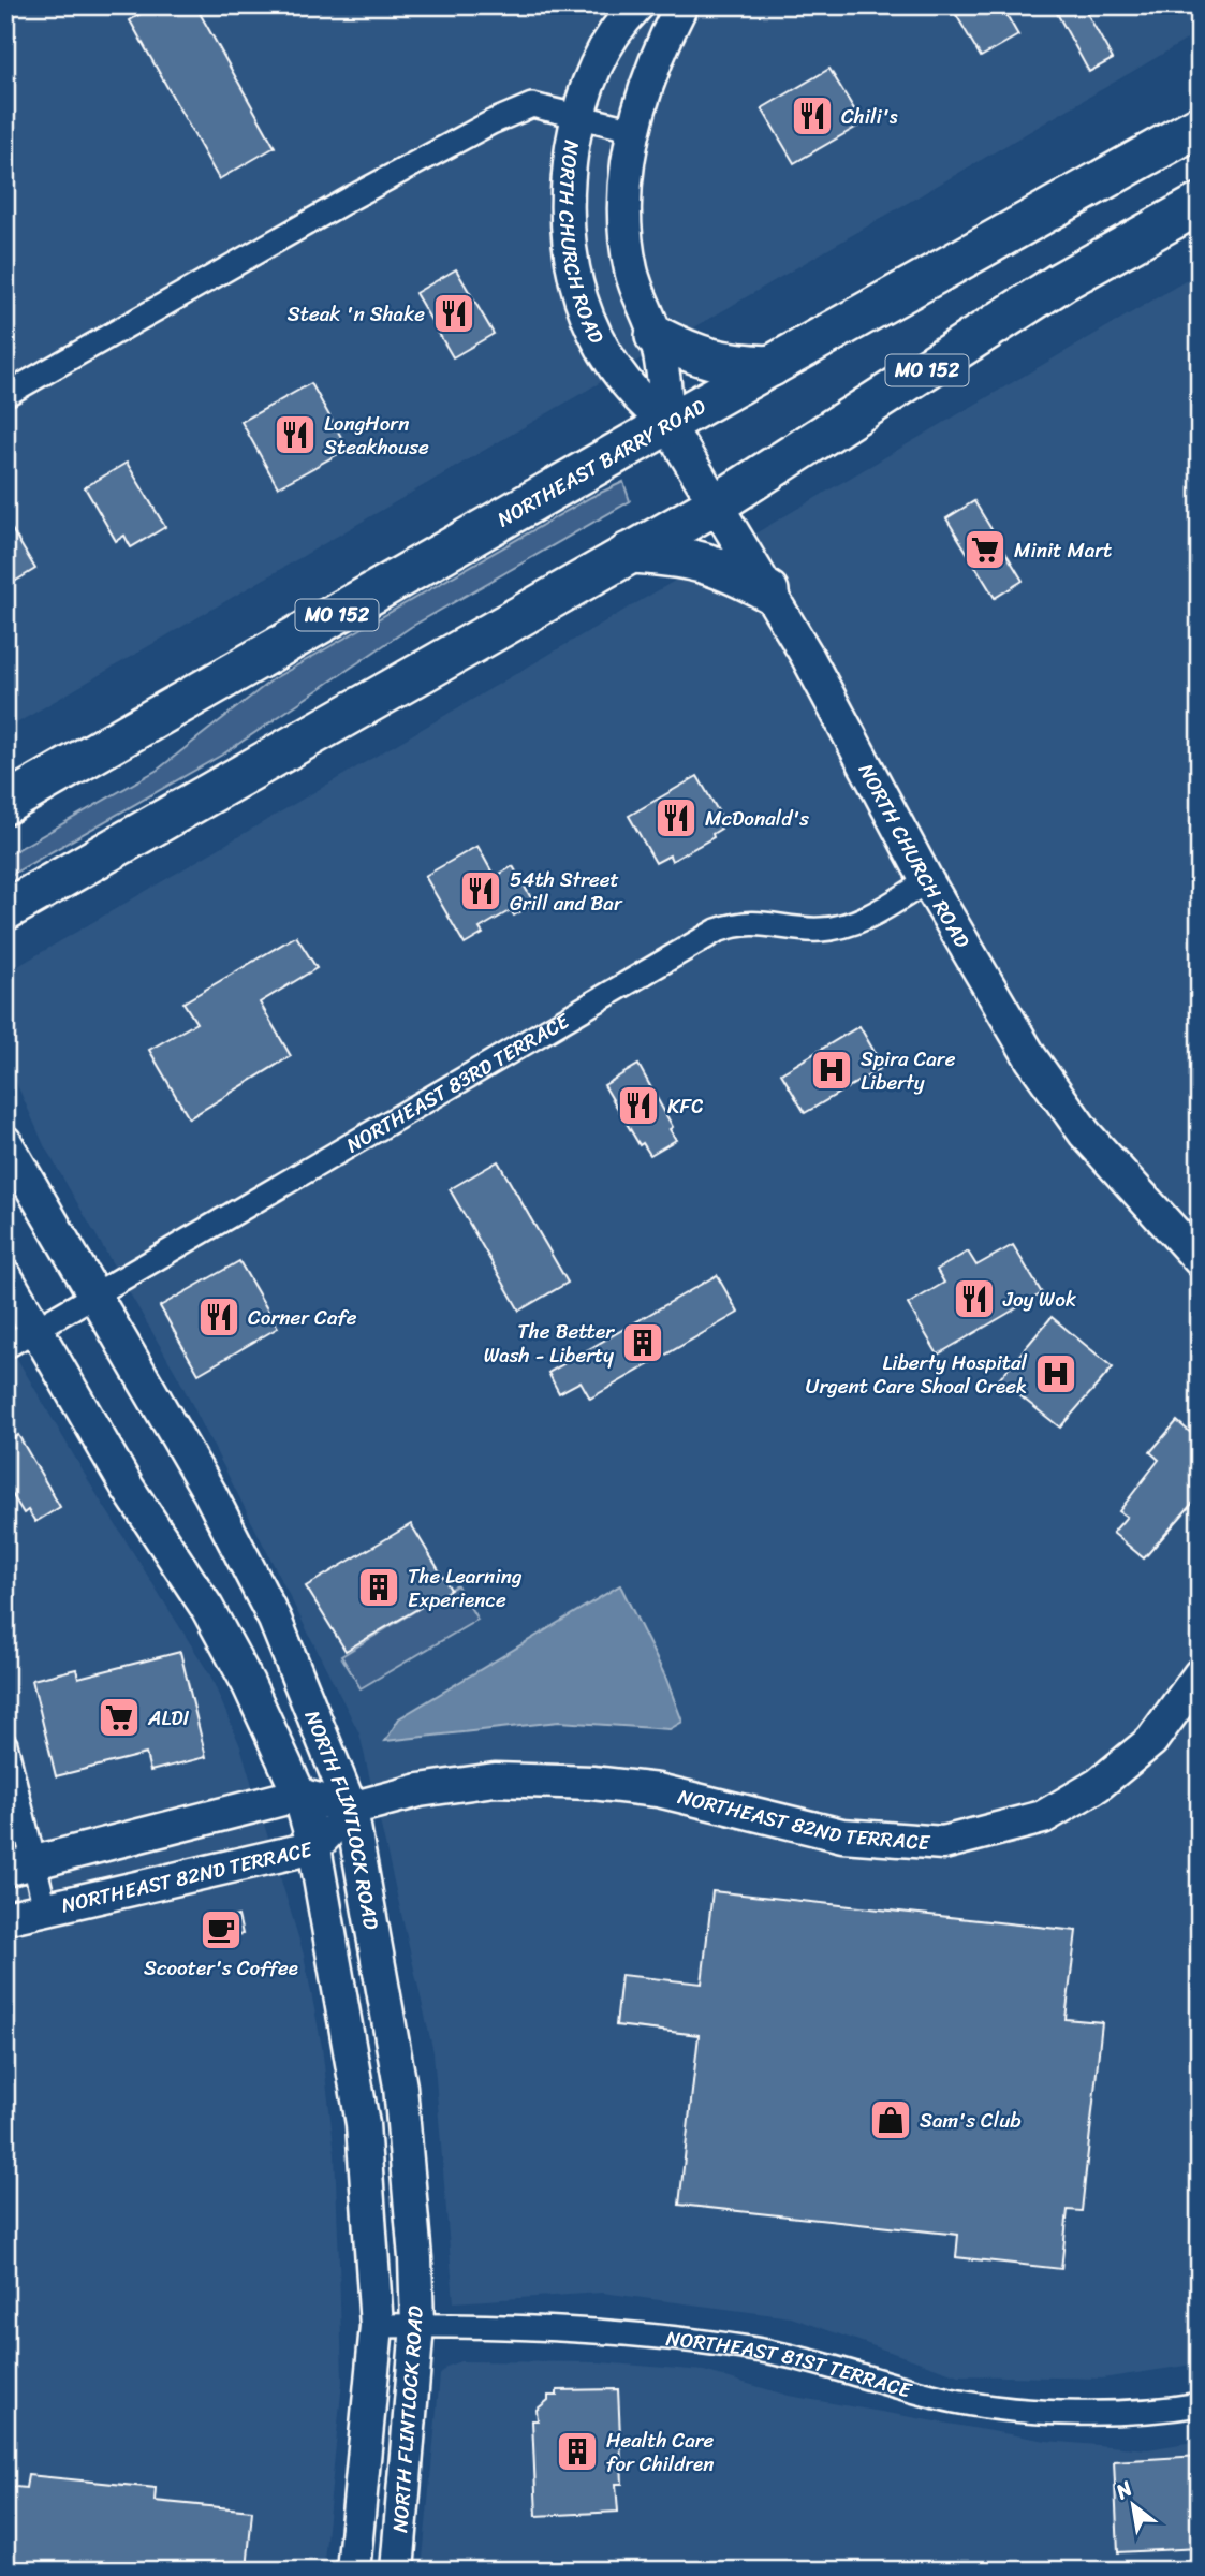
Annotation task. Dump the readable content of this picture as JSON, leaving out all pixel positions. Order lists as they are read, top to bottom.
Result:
{
  "streets": {
    "highway": ["MO 152", "NORTHEAST BARRY ROAD"],
    "main road": ["NORTH CHURCH ROAD", "NORTHEAST 82ND TERRACE", "NORTH FLINTLOCK ROAD"],
    "street": ["NORTHEAST 83RD TERRACE", "NORTHEAST 81ST TERRACE"]
  },
  "crossings": [
    ["NORTH CHURCH ROAD", "MO 152"],
    ["NORTH CHURCH ROAD", "NORTHEAST BARRY ROAD"],
    ["NORTH CHURCH ROAD", "NORTHEAST 83RD TERRACE"],
    ["NORTHEAST 83RD TERRACE", "NORTH FLINTLOCK ROAD"],
    ["NORTHEAST 82ND TERRACE", "NORTH FLINTLOCK ROAD"],
    ["NORTH FLINTLOCK ROAD", "NORTHEAST 81ST TERRACE"]
  ],
  "places": {
    "restaurant": [
      "Chili's",
      "Steak 'n Shake",
      "LongHorn Steakhouse",
      "McDonald's",
      "54th Street Grill and Bar",
      "KFC",
      "Joy Wok",
      "Corner Cafe"
    ],
    "supermarket": ["Minit Mart", "ALDI"],
    "hospital": ["Spira Care Liberty", "Liberty Hospital Urgent Care Shoal Creek"],
    "building": ["The Better Wash - Liberty", "The Learning Experience", "Health Care for Children"],
    "cafe": ["Scooter's Coffee"],
    "shop": ["Sam's Club"]
  },
  "north": "top left"
}
